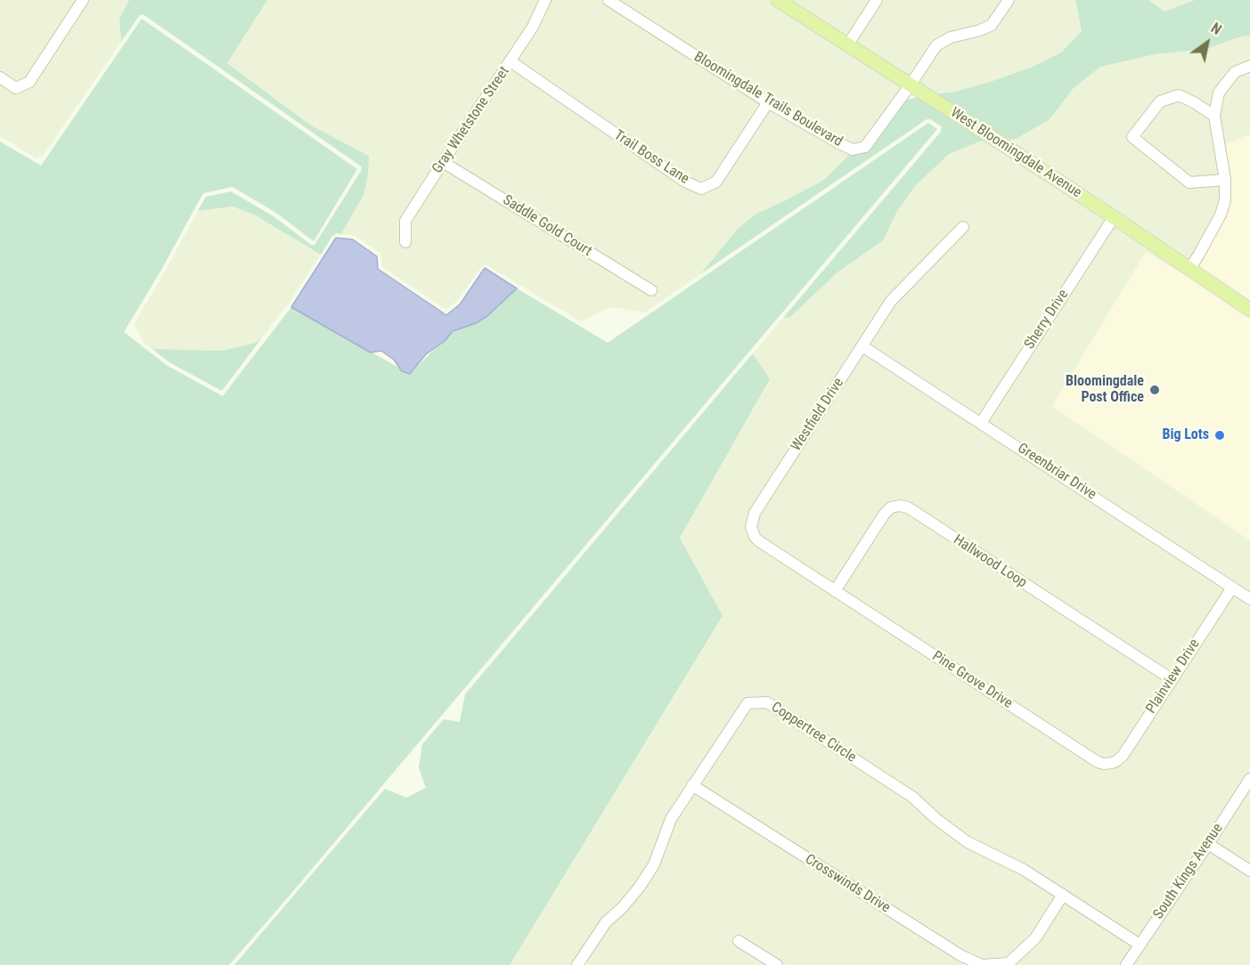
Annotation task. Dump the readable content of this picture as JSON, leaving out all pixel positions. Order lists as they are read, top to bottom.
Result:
{
  "streets": {
    "main road": ["West Bloomingdale Avenue"],
    "street": [
      "Bloomingdale Trails Boulevard",
      "Gray Whetstone Street",
      "Trail Boss Lane",
      "Saddle Gold Court",
      "Sherry Drive",
      "Westfield Drive",
      "Greenbriar Drive",
      "Hallwood Loop",
      "Plainview Drive",
      "Pine Grove Drive",
      "Coppertree Circle",
      "South Kings Avenue",
      "Crosswinds Drive"
    ]
  },
  "crossings": [
    ["Bloomingdale Trails Boulevard", "West Bloomingdale Avenue"],
    ["Bloomingdale Trails Boulevard", "Trail Boss Lane"],
    ["Gray Whetstone Street", "Trail Boss Lane"],
    ["Gray Whetstone Street", "Saddle Gold Court"],
    ["West Bloomingdale Avenue", "Sherry Drive"],
    ["Sherry Drive", "Greenbriar Drive"],
    ["Westfield Drive", "Greenbriar Drive"],
    ["Westfield Drive", "Hallwood Loop"],
    ["Westfield Drive", "Pine Grove Drive"],
    ["Greenbriar Drive", "Plainview Drive"],
    ["Hallwood Loop", "Plainview Drive"],
    ["Hallwood Loop", "Pine Grove Drive"],
    ["Plainview Drive", "Pine Grove Drive"],
    ["Coppertree Circle", "South Kings Avenue"],
    ["Coppertree Circle", "Crosswinds Drive"]
  ],
  "places": ["Bloomingdale Post Office", "Big Lots"],
  "north": "top right"
}
